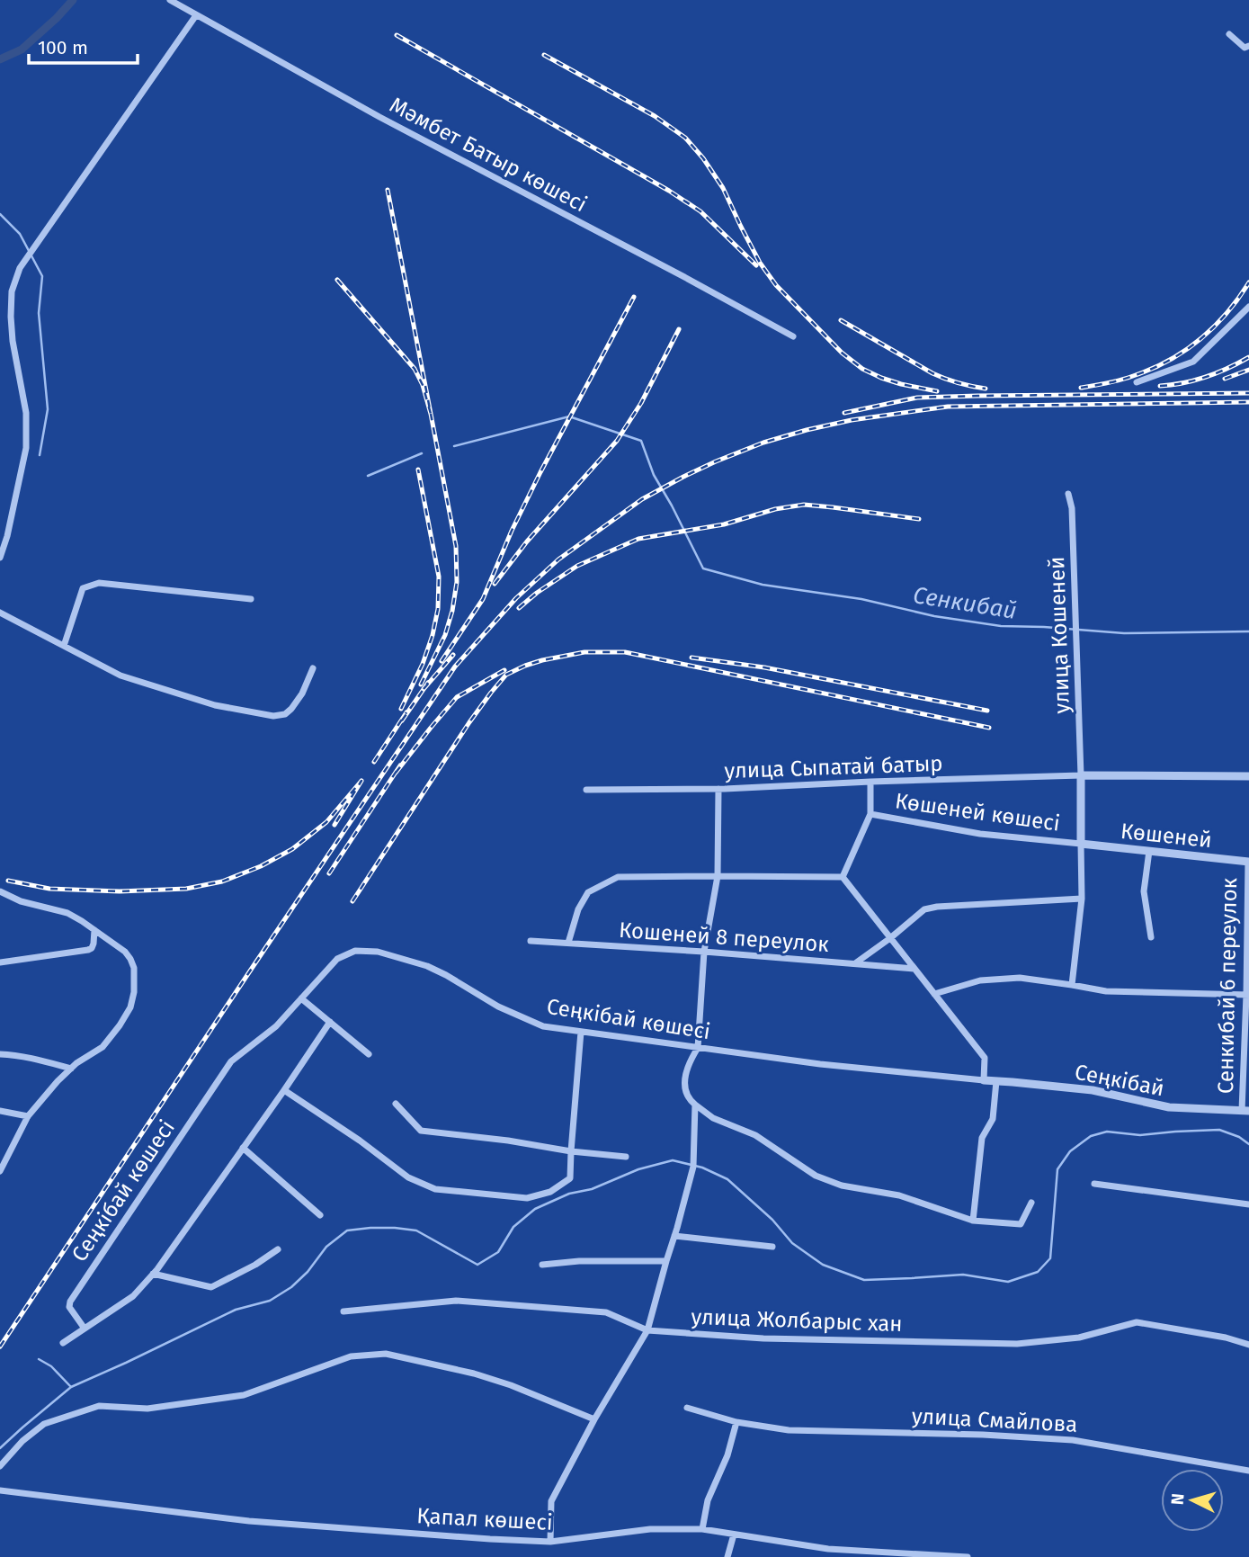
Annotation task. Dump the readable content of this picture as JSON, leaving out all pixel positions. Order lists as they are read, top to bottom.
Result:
{
  "streets": {
    "street": [
      "Мәмбет Батыр көшесі",
      "улица Кошеней",
      "улица Сыпатай батыр",
      "Көшеней көшесі",
      "Көшеней",
      "Кошеней 8 переулок",
      "Сенкибай 6 переулок",
      "Сеңкібай көшесі",
      "Сеңкібай",
      "улица Жолбарыс хан",
      "улица Смайлова",
      "Қапал көшесі"
    ]
  },
  "crossings": [
    ["улица Кошеней", "улица Сыпатай батыр"],
    ["Көшеней көшесі", "Көшеней"],
    ["Көшеней", "Сенкибай 6 переулок"],
    ["Сенкибай 6 переулок", "Сеңкібай"],
    ["Сеңкібай көшесі", "Сеңкібай"]
  ],
  "water": ["Сенкибай"],
  "scale_bar": "100 m",
  "north": "left"
}
